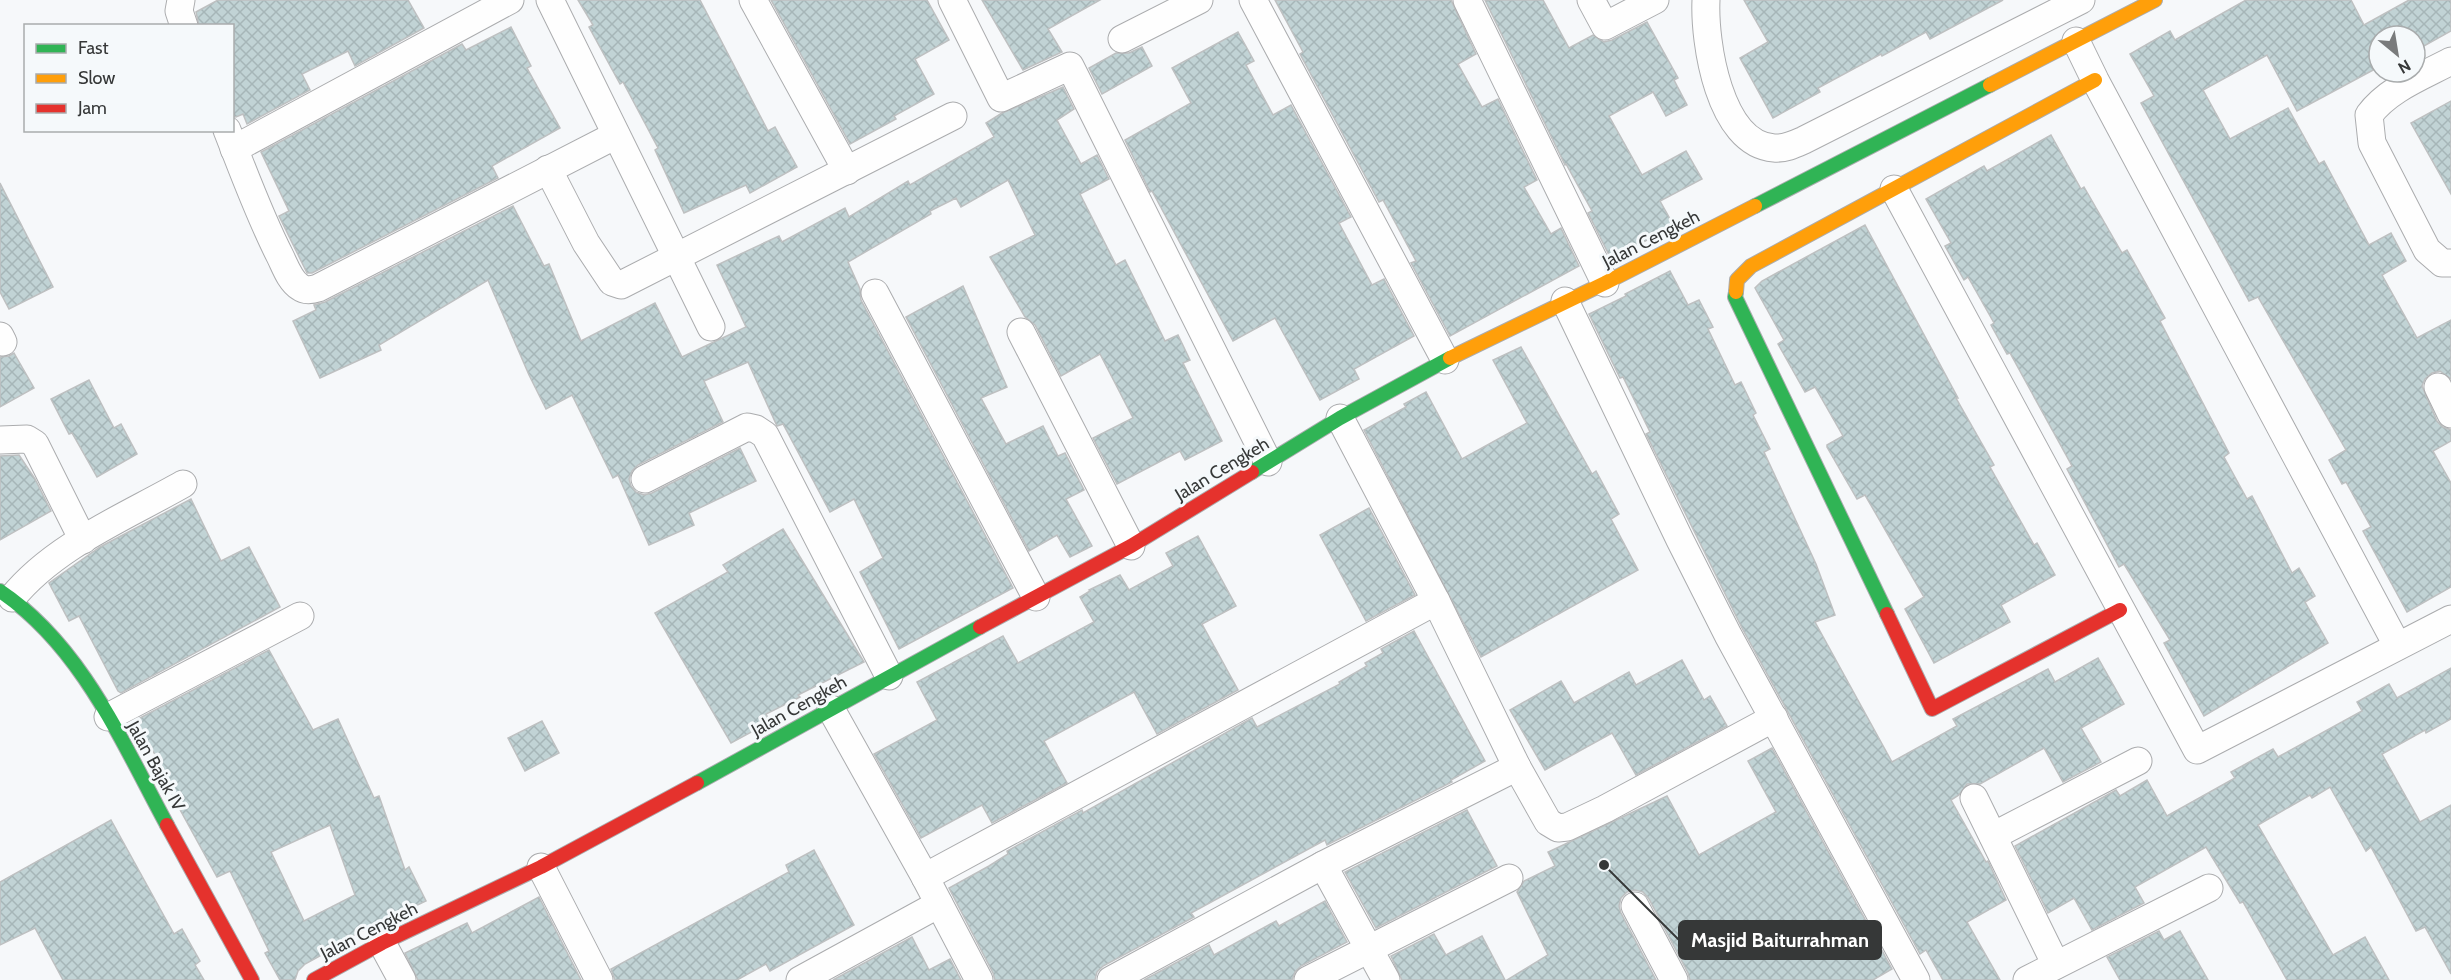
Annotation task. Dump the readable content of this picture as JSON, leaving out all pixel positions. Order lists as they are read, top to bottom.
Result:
{
  "streets": {
    "street": ["Jalan Cengkeh", "Jalan Bajak IV"]
  },
  "places": ["Masjid Baiturrahman"],
  "legend": ["Fast", "Slow", "Jam"],
  "north": "bottom right"
}
